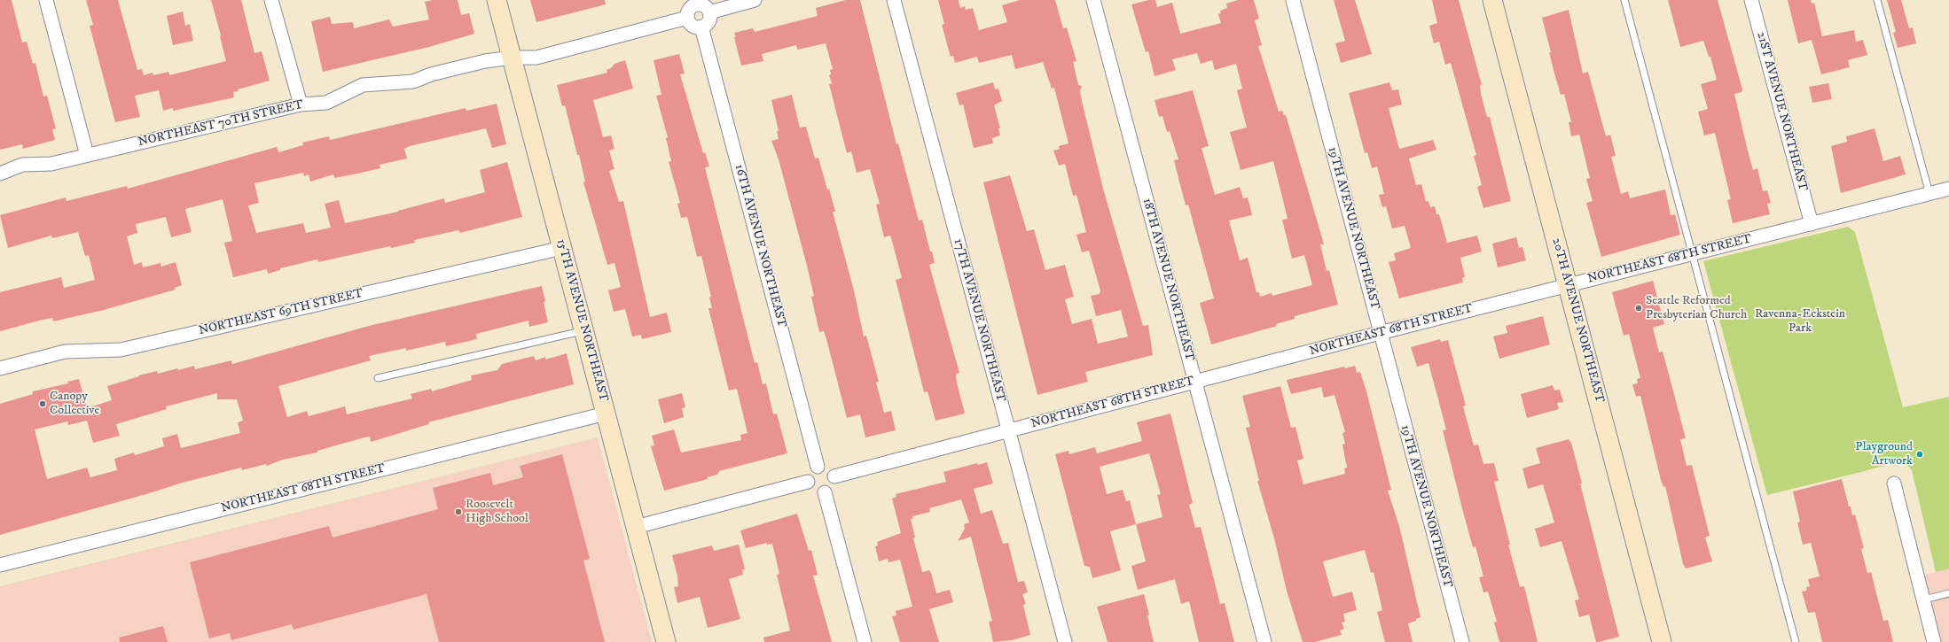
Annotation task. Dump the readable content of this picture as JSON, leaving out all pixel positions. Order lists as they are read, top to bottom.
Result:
{
  "streets": {
    "main road": ["15TH AVENUE NORTHEAST", "20TH AVENUE NORTHEAST"],
    "street": [
      "21ST AVENUE NORTHEAST",
      "NORTHEAST 70TH STREET",
      "19TH AVENUE NORTHEAST",
      "16TH AVENUE NORTHEAST",
      "NORTHEAST 68TH STREET",
      "18TH AVENUE NORTHEAST",
      "NORTHEAST 69TH STREET",
      "17TH AVENUE NORTHEAST"
    ]
  },
  "crossings": [
    ["21ST AVENUE NORTHEAST", "NORTHEAST 68TH STREET"],
    ["NORTHEAST 70TH STREET", "16TH AVENUE NORTHEAST"],
    ["NORTHEAST 70TH STREET", "15TH AVENUE NORTHEAST"],
    ["19TH AVENUE NORTHEAST", "NORTHEAST 68TH STREET"],
    ["16TH AVENUE NORTHEAST", "NORTHEAST 68TH STREET"],
    ["NORTHEAST 68TH STREET", "18TH AVENUE NORTHEAST"],
    ["NORTHEAST 68TH STREET", "15TH AVENUE NORTHEAST"],
    ["NORTHEAST 68TH STREET", "17TH AVENUE NORTHEAST"],
    ["NORTHEAST 68TH STREET", "20TH AVENUE NORTHEAST"],
    ["NORTHEAST 69TH STREET", "15TH AVENUE NORTHEAST"]
  ],
  "parks": ["Ravenna-Eckstein Park"],
  "places": [
    "Seattle Reformed Presbyterian Church",
    "Canopy Collective",
    "Playground Artwork",
    "Roosevelt High School"
  ]
}
